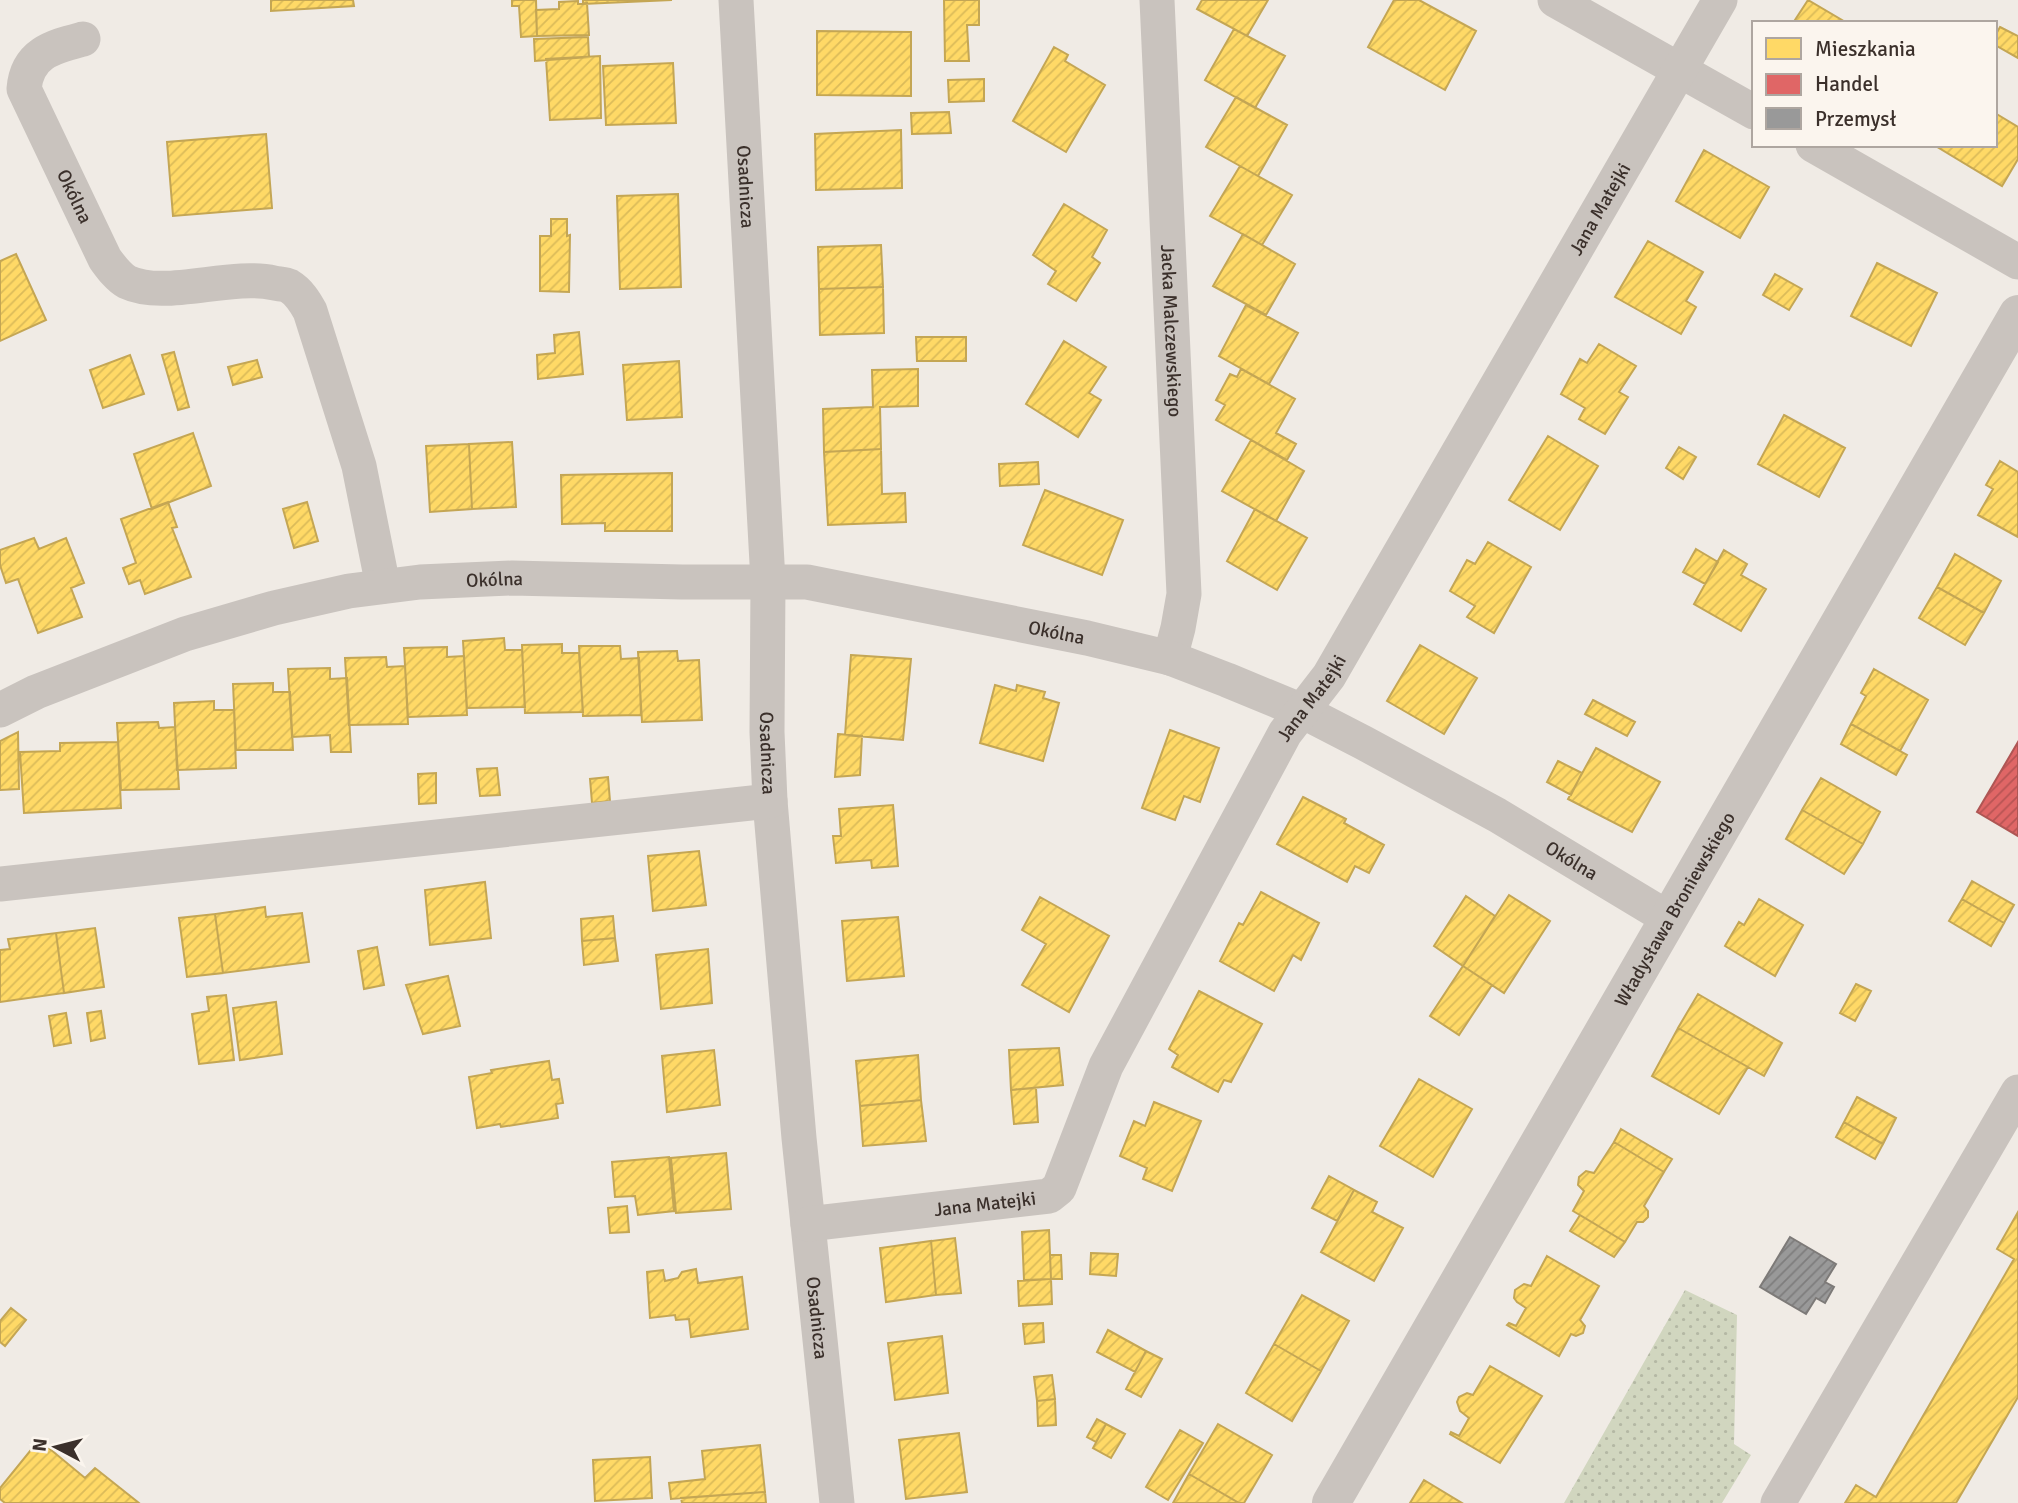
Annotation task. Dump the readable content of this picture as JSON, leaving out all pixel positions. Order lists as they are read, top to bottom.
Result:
{
  "streets": {
    "street": [
      "Osadnicza",
      "Okólna",
      "Jana Matejki",
      "Jacka Malczewskiego",
      "Władysława Broniewskiego"
    ]
  },
  "crossings": [
    ["Osadnicza", "Okólna"],
    ["Osadnicza", "Jana Matejki"],
    ["Okólna", "Jana Matejki"],
    ["Okólna", "Jacka Malczewskiego"],
    ["Okólna", "Władysława Broniewskiego"]
  ],
  "legend": ["Mieszkania", "Handel", "Przemysł"],
  "north": "left"
}
